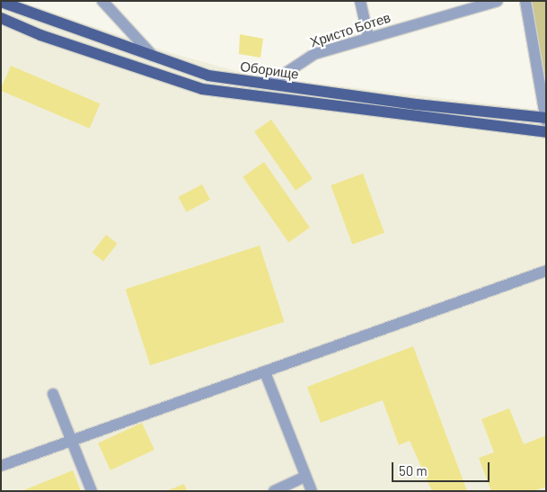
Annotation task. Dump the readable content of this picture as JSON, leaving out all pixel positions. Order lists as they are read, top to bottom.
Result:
{
  "streets": {
    "main road": ["Оборище"],
    "street": ["Христо Ботев"]
  },
  "crossings": [
    ["Христо Ботев", "Оборище"]
  ],
  "scale_bar": "50 m"
}
